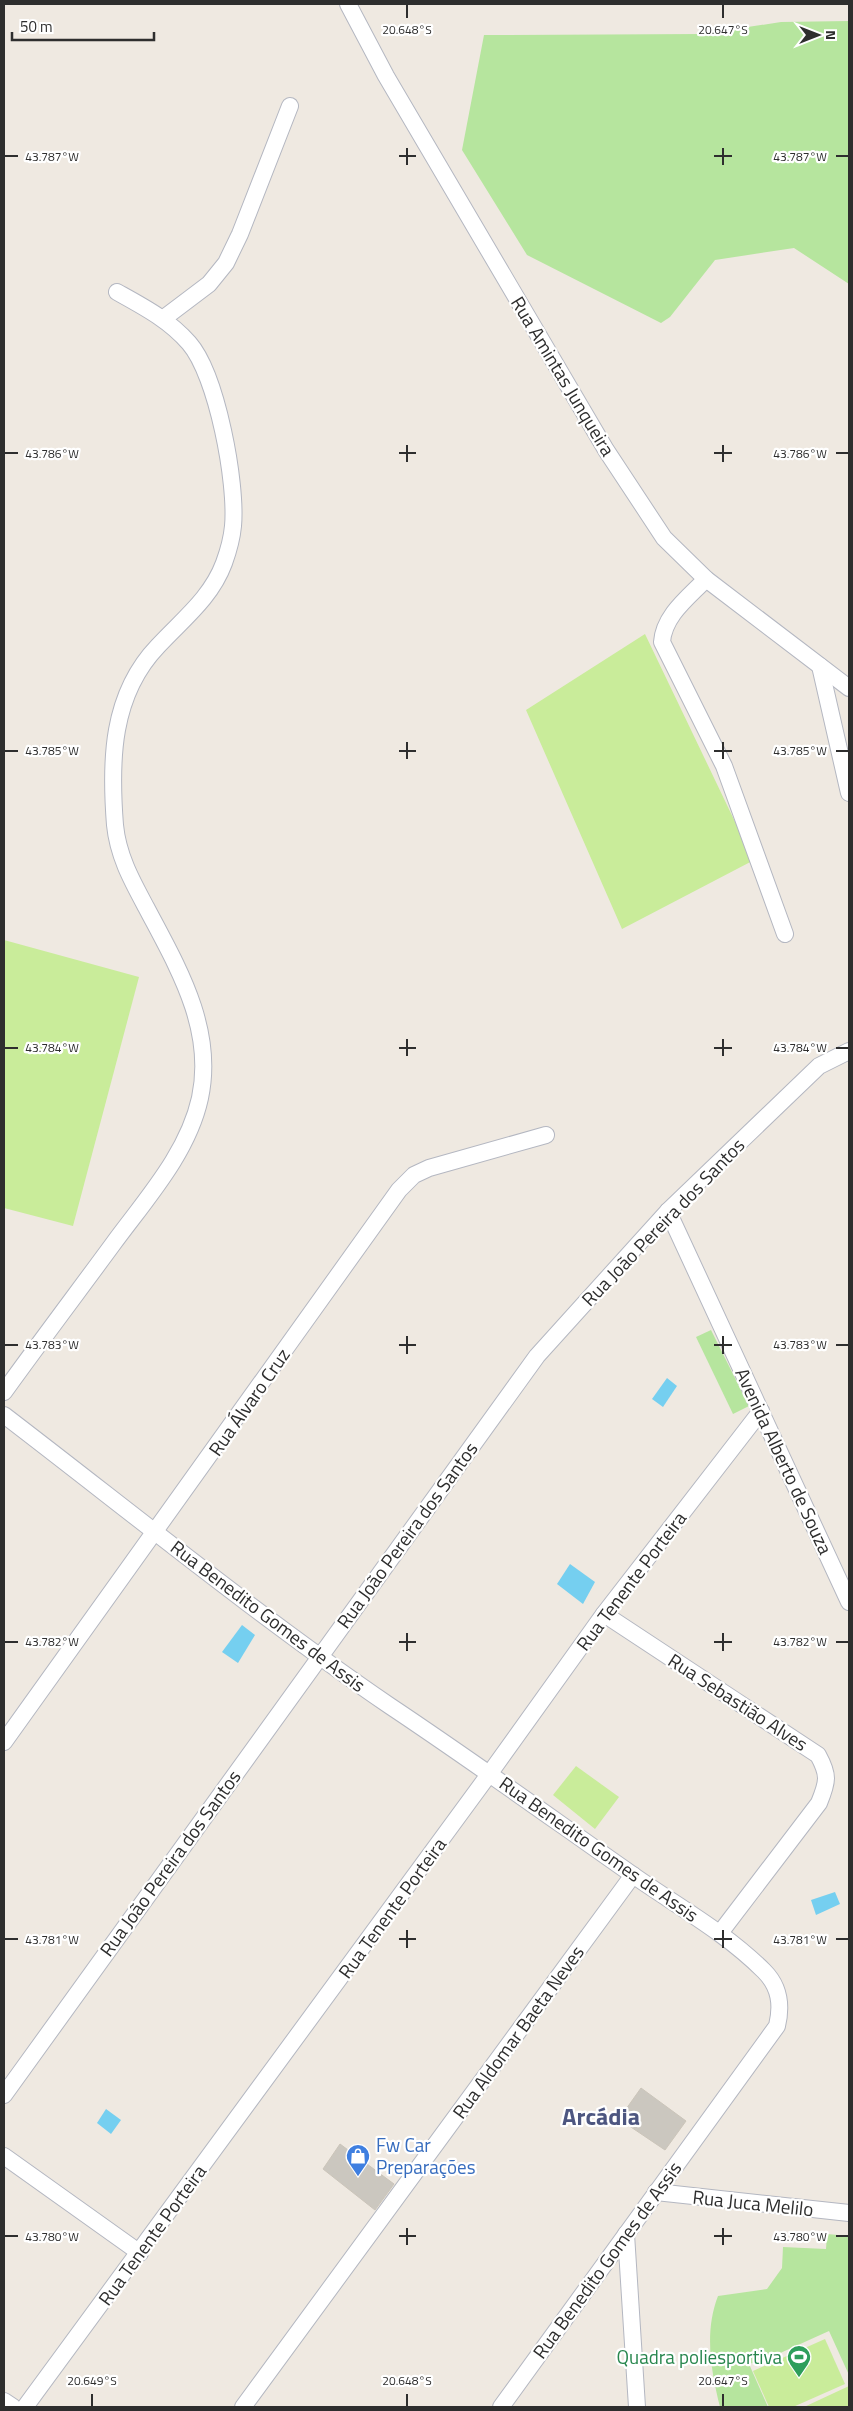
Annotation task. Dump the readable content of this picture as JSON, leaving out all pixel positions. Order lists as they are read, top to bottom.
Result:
{
  "streets": {
    "street": [
      "Rua Amintas Junqueira",
      "Rua João Pereira dos Santos",
      "Rua Álvaro Cruz",
      "Avenida Alberto de Souza",
      "Rua Tenente Porteira",
      "Rua Benedito Gomes de Assis",
      "Rua Sebastião Alves",
      "Rua Aldomar Baeta Neves",
      "Rua Juca Melilo"
    ]
  },
  "crossings": [
    ["Rua João Pereira dos Santos", "Avenida Alberto de Souza"],
    ["Rua João Pereira dos Santos", "Rua Benedito Gomes de Assis"],
    ["Rua Álvaro Cruz", "Rua Benedito Gomes de Assis"],
    ["Avenida Alberto de Souza", "Rua Tenente Porteira"],
    ["Rua Tenente Porteira", "Rua Benedito Gomes de Assis"],
    ["Rua Tenente Porteira", "Rua Sebastião Alves"],
    ["Rua Benedito Gomes de Assis", "Rua Sebastião Alves"],
    ["Rua Benedito Gomes de Assis", "Rua Aldomar Baeta Neves"],
    ["Rua Benedito Gomes de Assis", "Rua Juca Melilo"]
  ],
  "districts": ["Arcádia"],
  "places": {
    "shop": ["Fw Car Preparações"],
    "sports": ["Quadra poliesportiva"]
  },
  "scale_bar": "50 m",
  "north": "right",
  "coordinates": [
    "20.648°S",
    "20.647°S",
    "43.787°W",
    "43.786°W",
    "43.785°W",
    "43.784°W",
    "43.783°W",
    "43.782°W",
    "43.781°W",
    "43.780°W",
    "20.649°S"
  ]
}
